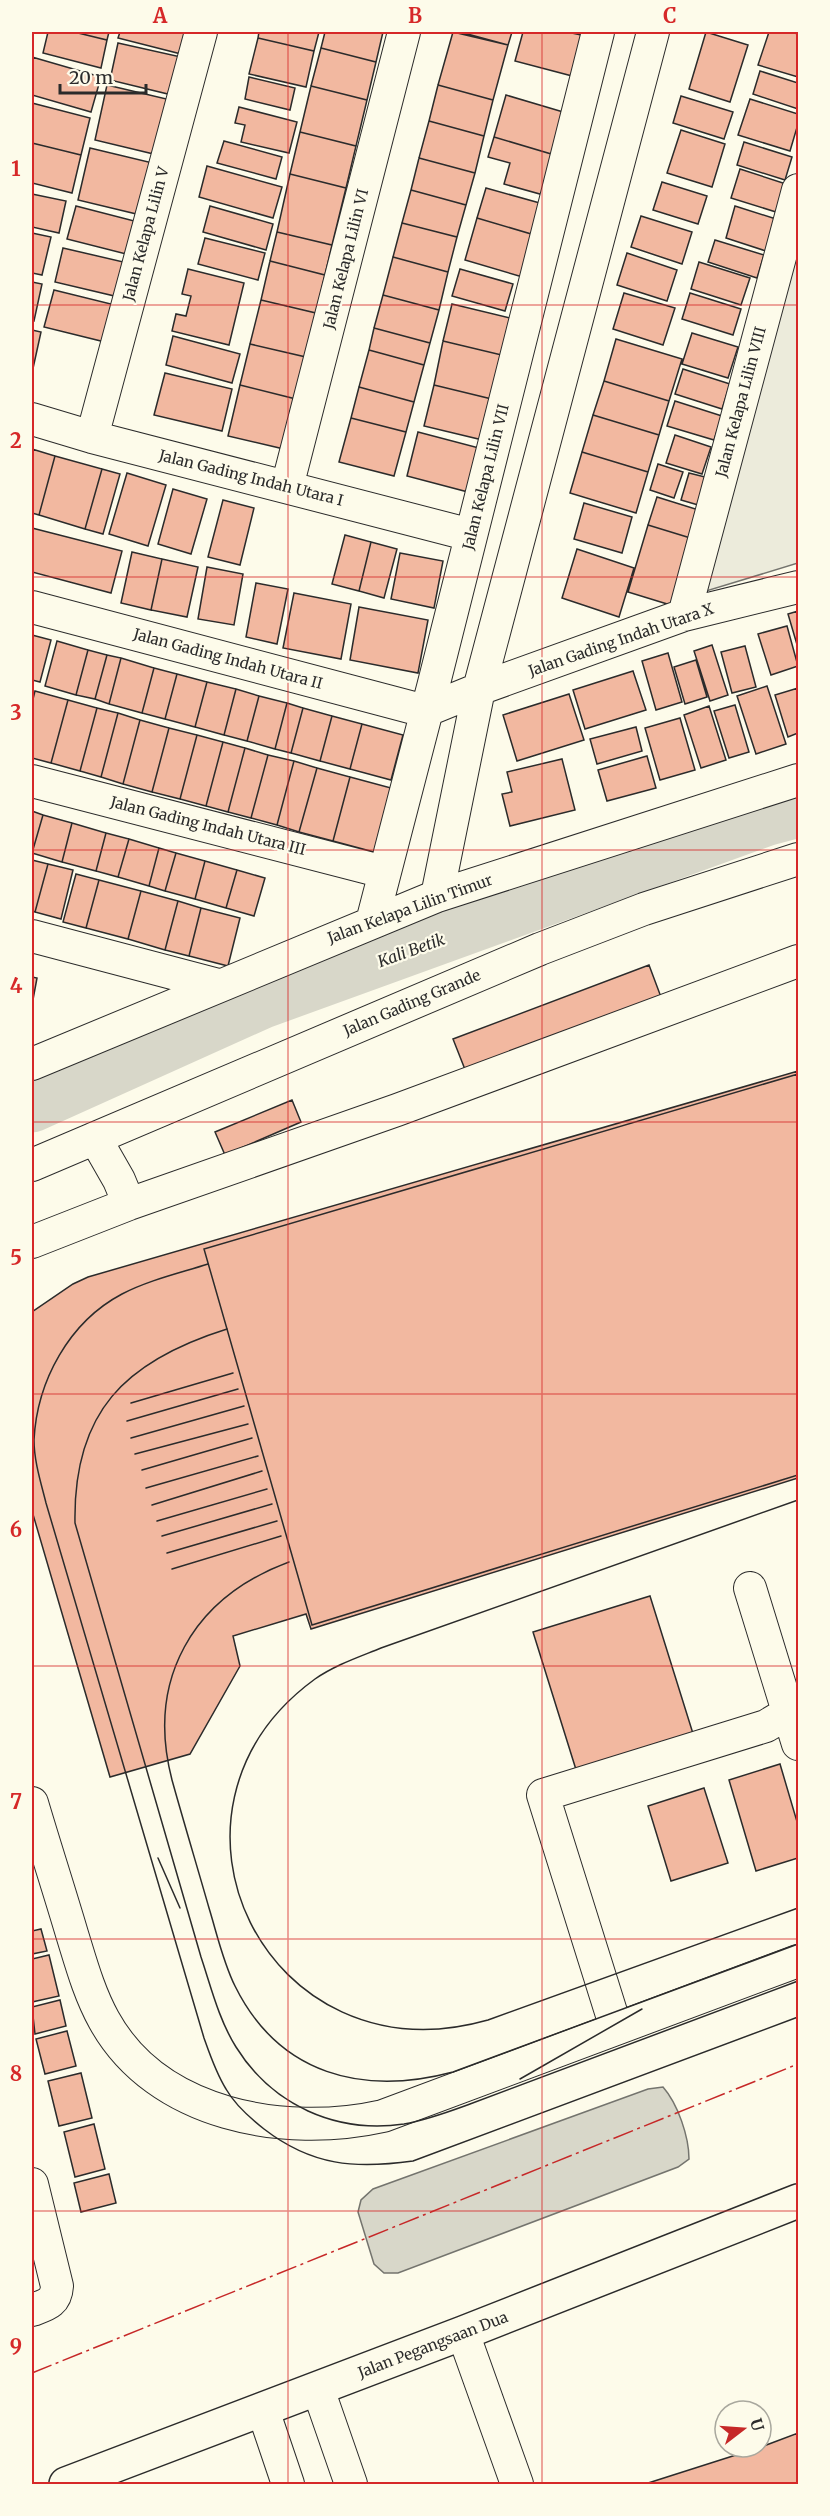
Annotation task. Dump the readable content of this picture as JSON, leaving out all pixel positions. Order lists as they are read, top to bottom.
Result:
{
  "streets": {
    "main road": ["Jalan Pegangsaan Dua"],
    "street": [
      "Jalan Kelapa Lilin V",
      "Jalan Kelapa Lilin VI",
      "Jalan Kelapa Lilin VIII",
      "Jalan Kelapa Lilin VII",
      "Jalan Gading Indah Utara I",
      "Jalan Gading Indah Utara X",
      "Jalan Gading Indah Utara II",
      "Jalan Gading Indah Utara III",
      "Jalan Kelapa Lilin Timur",
      "Jalan Gading Grande"
    ]
  },
  "crossings": [
    ["Jalan Kelapa Lilin V", "Jalan Gading Indah Utara I"],
    ["Jalan Kelapa Lilin VI", "Jalan Gading Indah Utara I"],
    ["Jalan Kelapa Lilin VIII", "Jalan Gading Indah Utara X"],
    ["Jalan Kelapa Lilin VII", "Jalan Gading Indah Utara I"],
    ["Jalan Kelapa Lilin VII", "Jalan Gading Indah Utara X"],
    ["Jalan Kelapa Lilin VII", "Jalan Gading Indah Utara II"],
    ["Jalan Kelapa Lilin VII", "Jalan Gading Indah Utara III"],
    ["Jalan Kelapa Lilin VII", "Jalan Kelapa Lilin Timur"],
    ["Jalan Gading Indah Utara X", "Jalan Gading Indah Utara II"]
  ],
  "water": ["Kali Betik"],
  "scale_bar": "20 m",
  "north": "right",
  "grid": {
    "columns": ["A", "B", "C"],
    "rows": [
      "1",
      "2",
      "3",
      "4",
      "5",
      "6",
      "7",
      "8",
      "9"
    ]
  }
}
